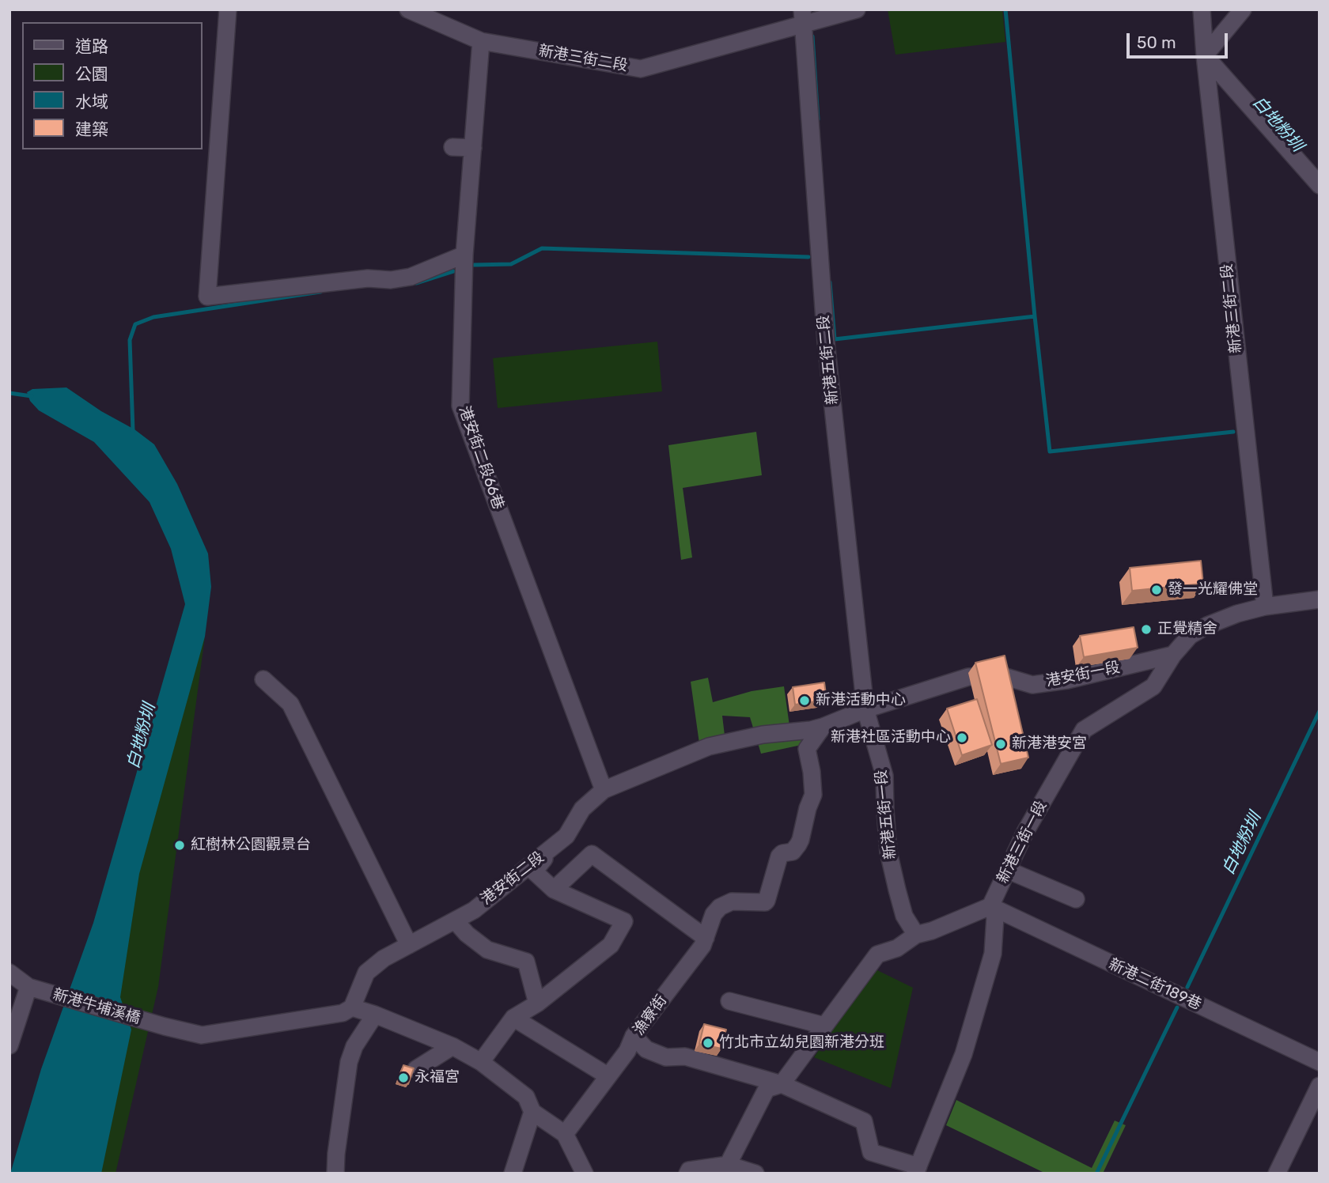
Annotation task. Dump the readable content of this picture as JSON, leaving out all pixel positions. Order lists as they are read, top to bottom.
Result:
{
  "streets": {
    "street": [
      "新港三街二段",
      "新港五街二段",
      "港安街二段66巷",
      "港安街一段",
      "新港五街一段",
      "新港三街一段",
      "港安街二段",
      "新港二街189巷",
      "新港牛埔溪橋",
      "漁寮街"
    ]
  },
  "crossings": [
    ["新港三街二段", "新港五街二段"],
    ["新港三街二段", "港安街二段66巷"],
    ["新港三街二段", "新港三街一段"],
    ["新港五街二段", "港安街一段"],
    ["新港五街二段", "新港五街一段"],
    ["新港五街二段", "港安街二段"],
    ["港安街二段66巷", "港安街二段"],
    ["港安街一段", "新港五街一段"],
    ["港安街一段", "新港三街一段"],
    ["港安街一段", "港安街二段"],
    ["新港五街一段", "港安街二段"],
    ["新港三街一段", "新港二街189巷"],
    ["港安街二段", "新港牛埔溪橋"],
    ["港安街二段", "漁寮街"]
  ],
  "water": ["白地粉圳"],
  "places": [
    "發一光耀佛堂",
    "正覺精舍",
    "新港活動中心",
    "新港社區活動中心",
    "新港港安宮",
    "紅樹林公園觀景台",
    "竹北市立幼兒園新港分班",
    "永福宮"
  ],
  "legend": [
    "道路",
    "公園",
    "水域",
    "建築"
  ],
  "scale_bar": "50 m"
}
